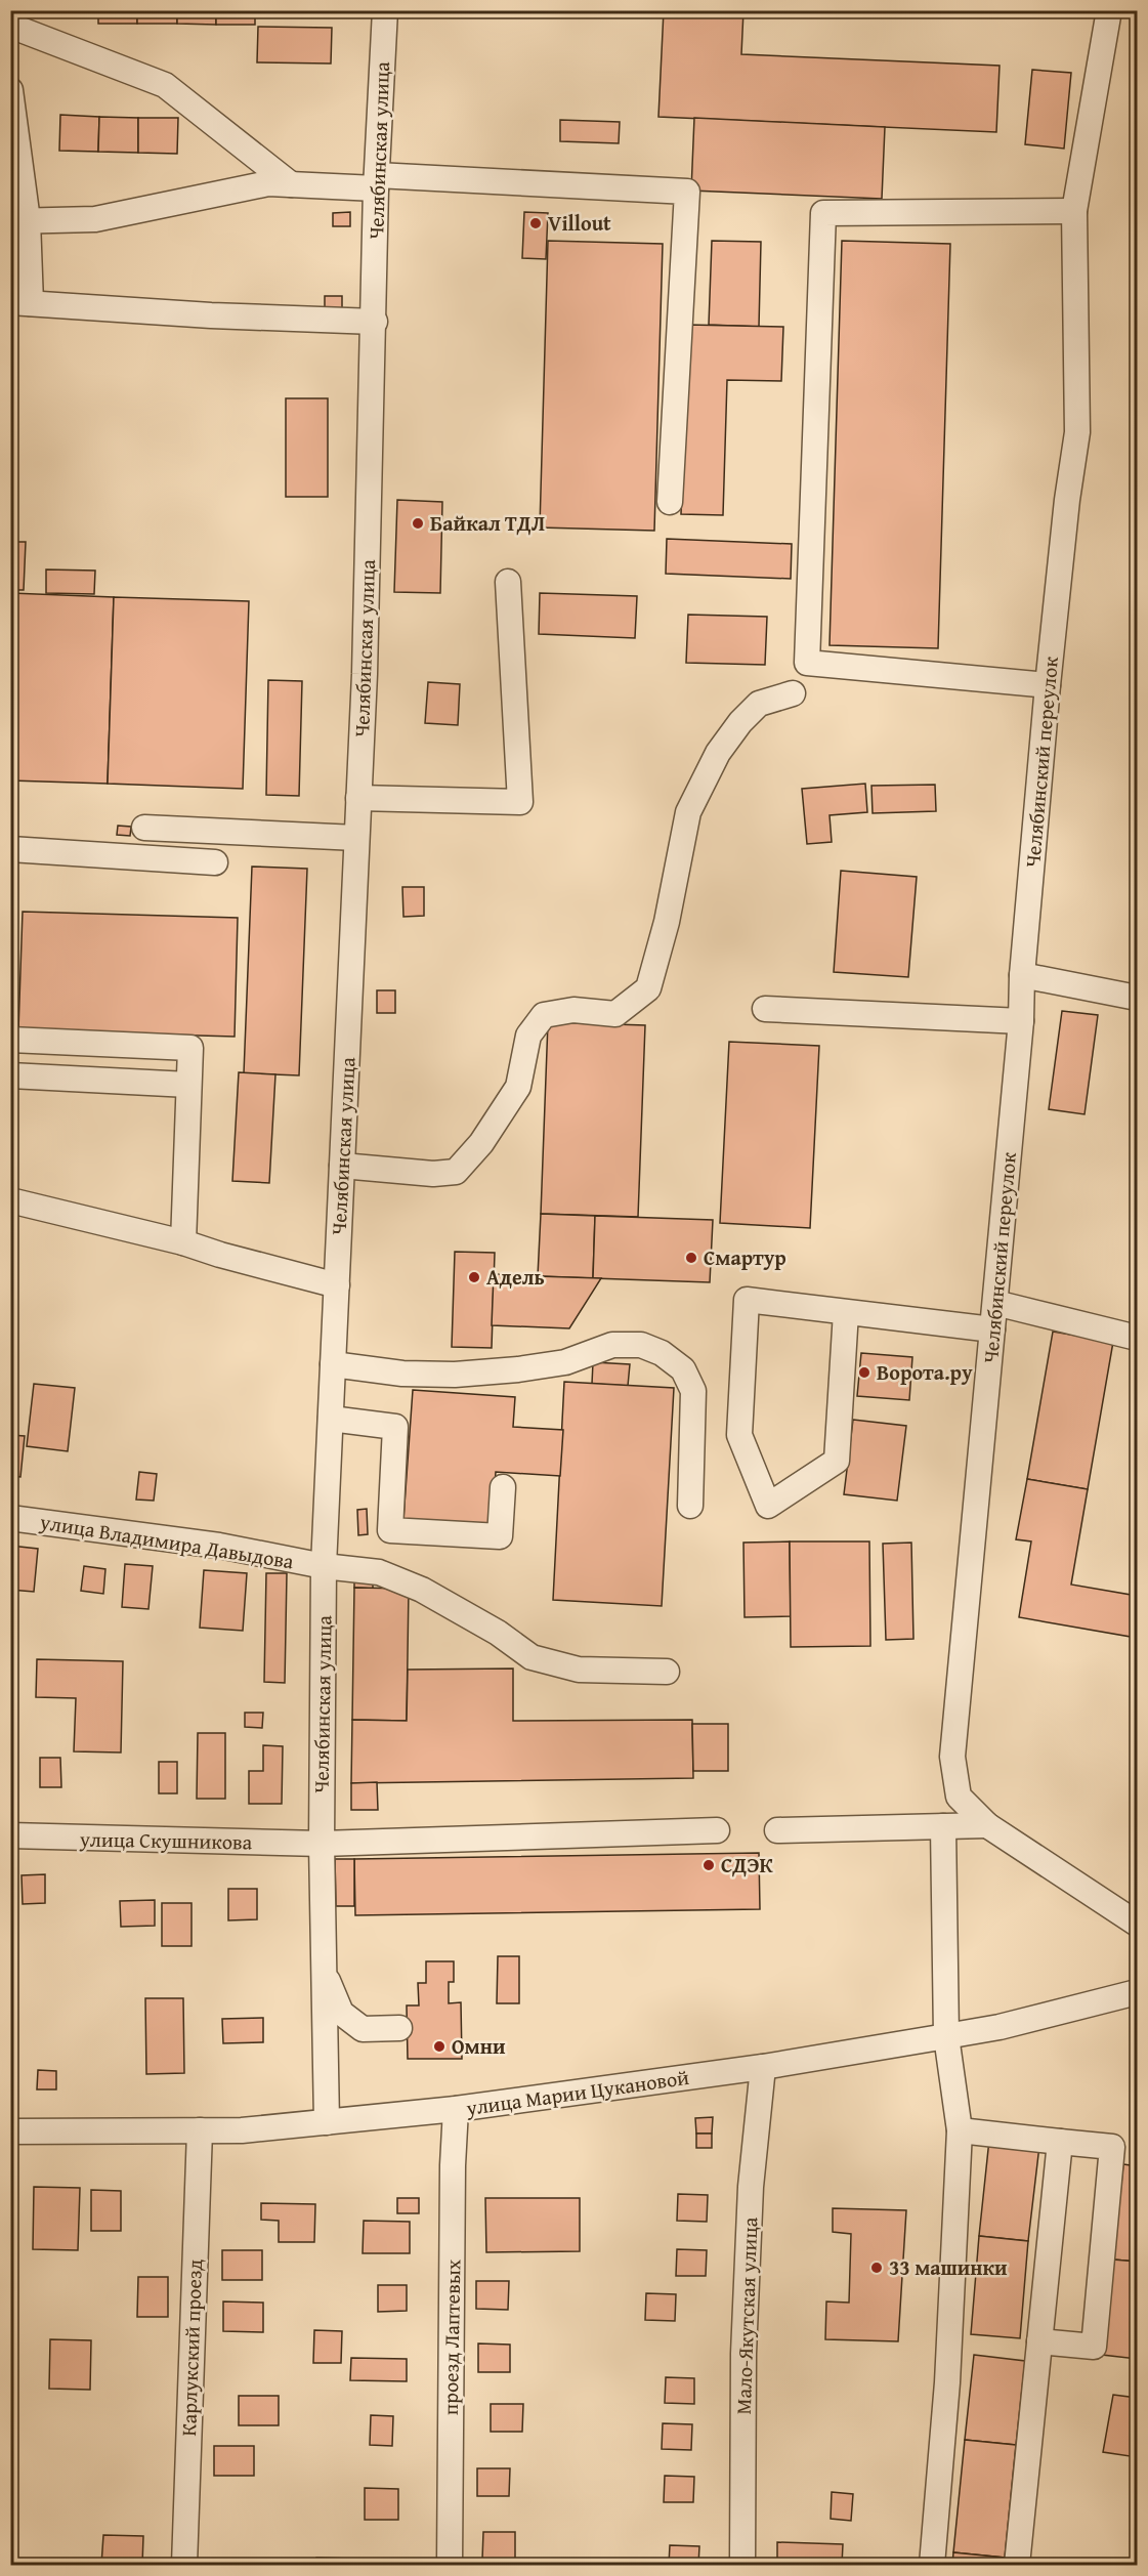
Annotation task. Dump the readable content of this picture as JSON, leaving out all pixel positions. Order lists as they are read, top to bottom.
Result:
{
  "streets": {
    "street": [
      "Челябинская улица",
      "Челябинский переулок",
      "улица Владимира Давыдова",
      "улица Скушникова",
      "улица Марии Цукановой",
      "Мало-Якутская улица",
      "проезд Лаптевых",
      "Карлукский проезд"
    ]
  },
  "crossings": [
    ["Челябинская улица", "улица Владимира Давыдова"],
    ["Челябинская улица", "улица Скушникова"],
    ["Челябинская улица", "улица Марии Цукановой"],
    ["улица Марии Цукановой", "Мало-Якутская улица"],
    ["улица Марии Цукановой", "проезд Лаптевых"],
    ["улица Марии Цукановой", "Карлукский проезд"]
  ],
  "places": [
    "Villout",
    "Байкал ТДЛ",
    "Смартур",
    "Адель",
    "Ворота.ру",
    "СДЭК",
    "Омни",
    "33 машинки"
  ]
}
